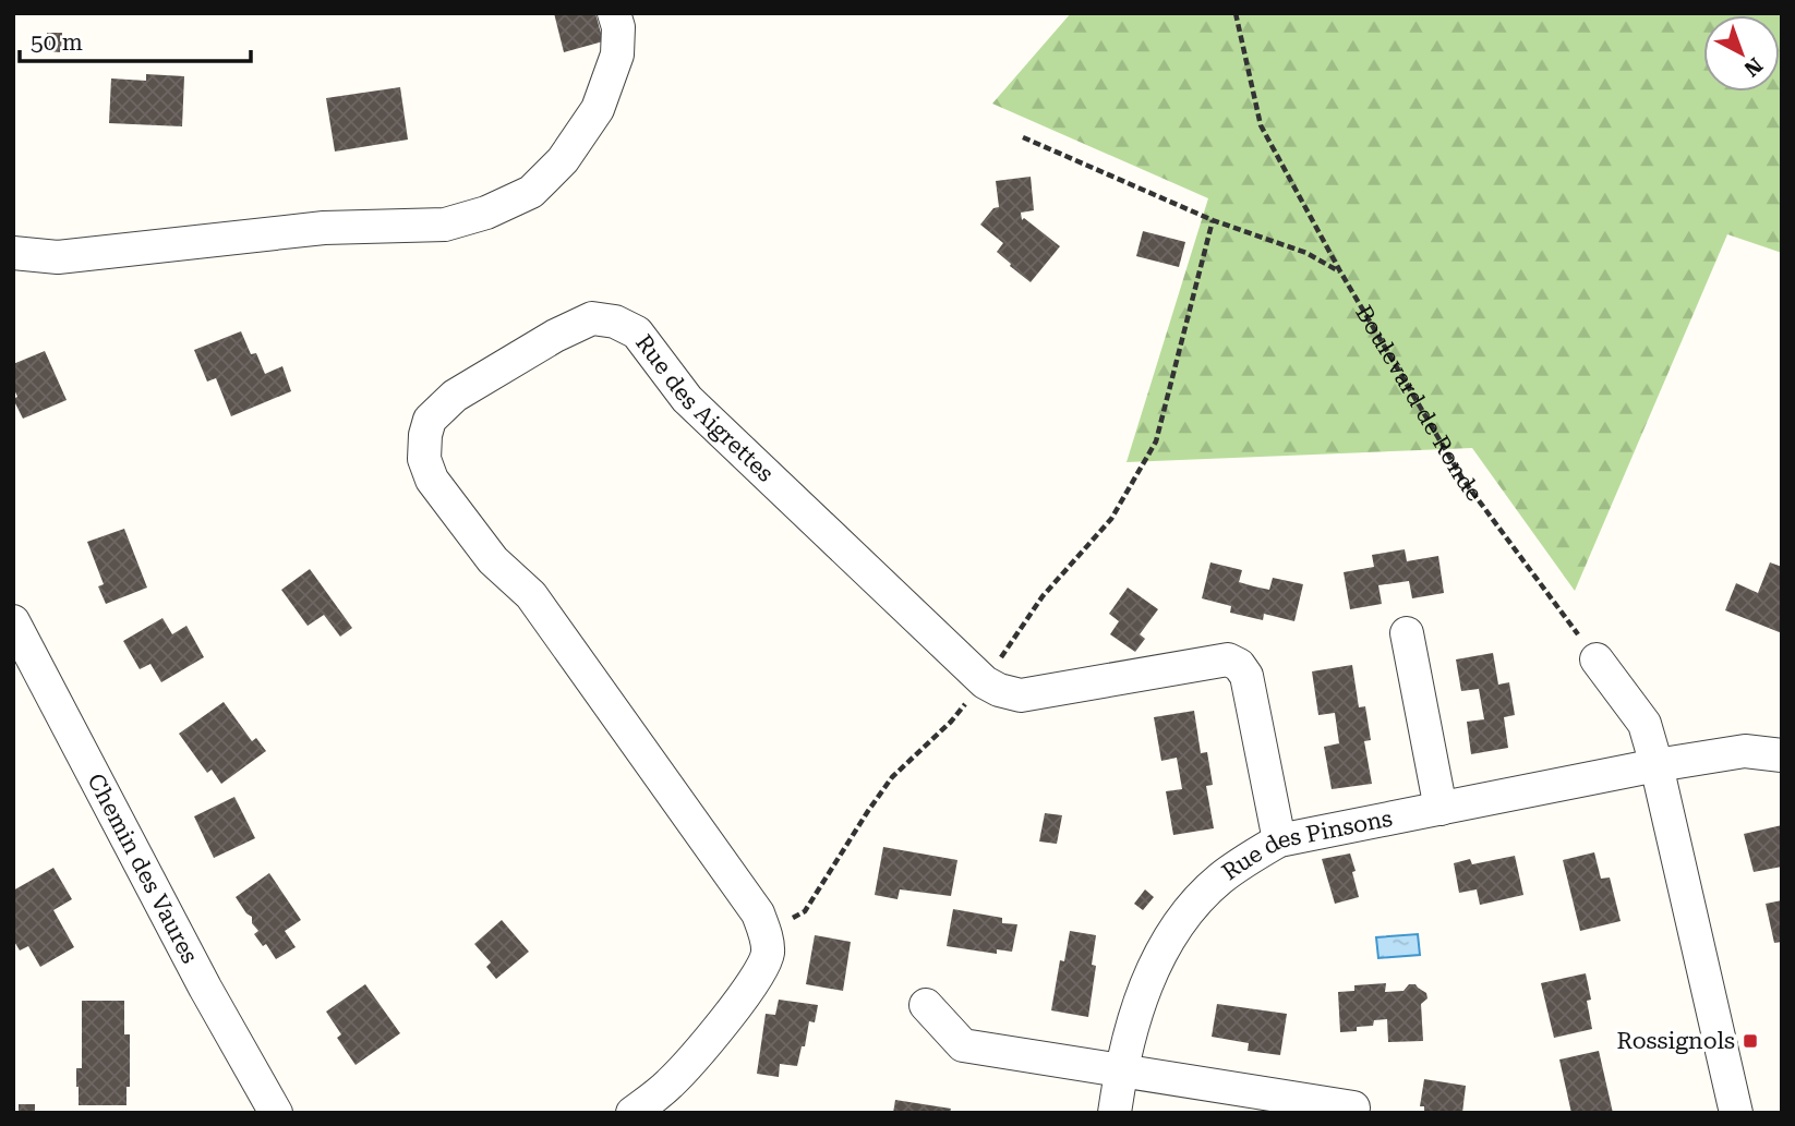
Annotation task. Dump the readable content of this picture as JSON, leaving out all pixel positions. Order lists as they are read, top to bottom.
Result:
{
  "streets": {
    "street": ["Rue des Aigrettes", "Rue des Pinsons", "Chemin des Vaures"],
    "path": ["Boulevard de Ronde"]
  },
  "crossings": [
    ["Rue des Aigrettes", "Rue des Pinsons"]
  ],
  "places": {
    "transit": ["Rossignols"]
  },
  "scale_bar": "50 m",
  "north": "bottom right"
}
